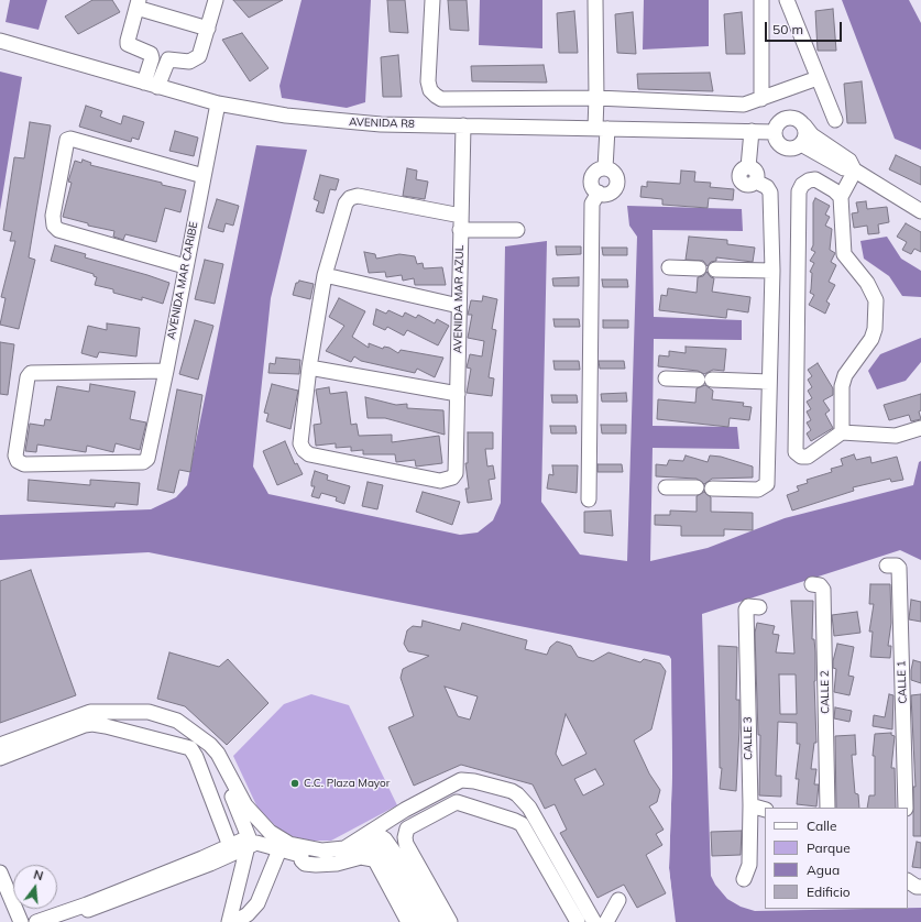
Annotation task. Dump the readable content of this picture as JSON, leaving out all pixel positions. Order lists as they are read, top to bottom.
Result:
{
  "streets": {
    "street": [
      "AVENIDA R8",
      "AVENIDA MAR CARIBE",
      "AVENIDA MAR AZUL",
      "CALLE 1",
      "CALLE 2",
      "CALLE 3"
    ]
  },
  "crossings": [
    ["AVENIDA R8", "AVENIDA MAR CARIBE"],
    ["AVENIDA R8", "AVENIDA MAR AZUL"]
  ],
  "places": ["C.C. Plaza Mayor"],
  "legend": [
    "Calle",
    "Parque",
    "Agua",
    "Edificio"
  ],
  "scale_bar": "50 m",
  "north": "top"
}
